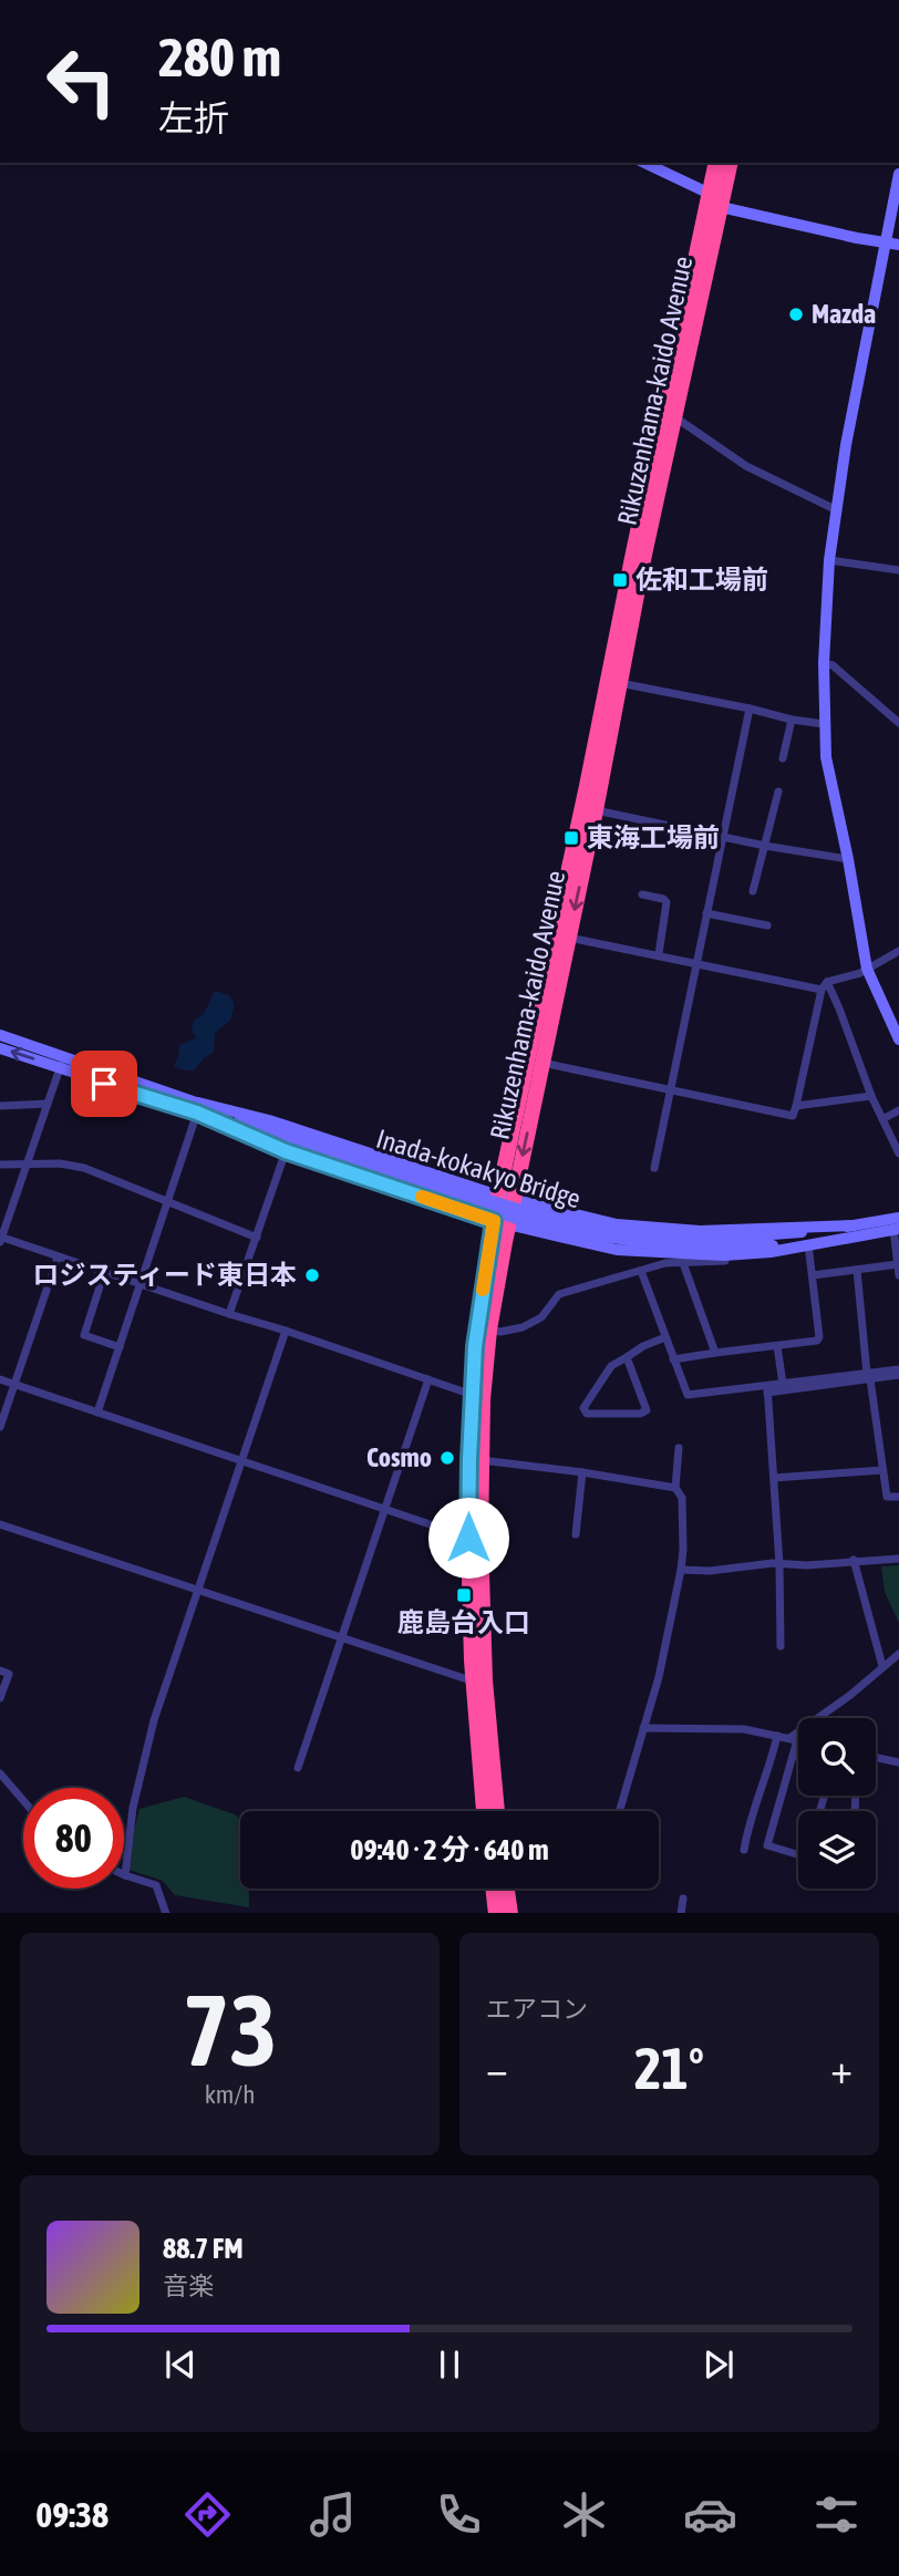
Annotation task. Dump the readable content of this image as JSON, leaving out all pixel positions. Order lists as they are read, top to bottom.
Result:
{
  "streets": {
    "highway": ["Rikuzenhama-kaido Avenue"],
    "street": ["Inada-kokakyo Bridge"]
  },
  "places": {
    "other": ["Mazda", "ロジスティード東日本", "Cosmo"],
    "transit": ["佐和工場前", "東海工場前", "鹿島台入口"]
  },
  "page": {
    "turn": ["280 m", "左折"],
    "limit": "80",
    "trip": "09:40 · 2 分 · 640 m",
    "tile": [
      ["73", "km/h"],
      "エアコン"
    ],
    "heat": ["−", "21°", "+"],
    "song": ["88.7 FM", "音楽"],
    "tabs": "09:38"
  }
}
